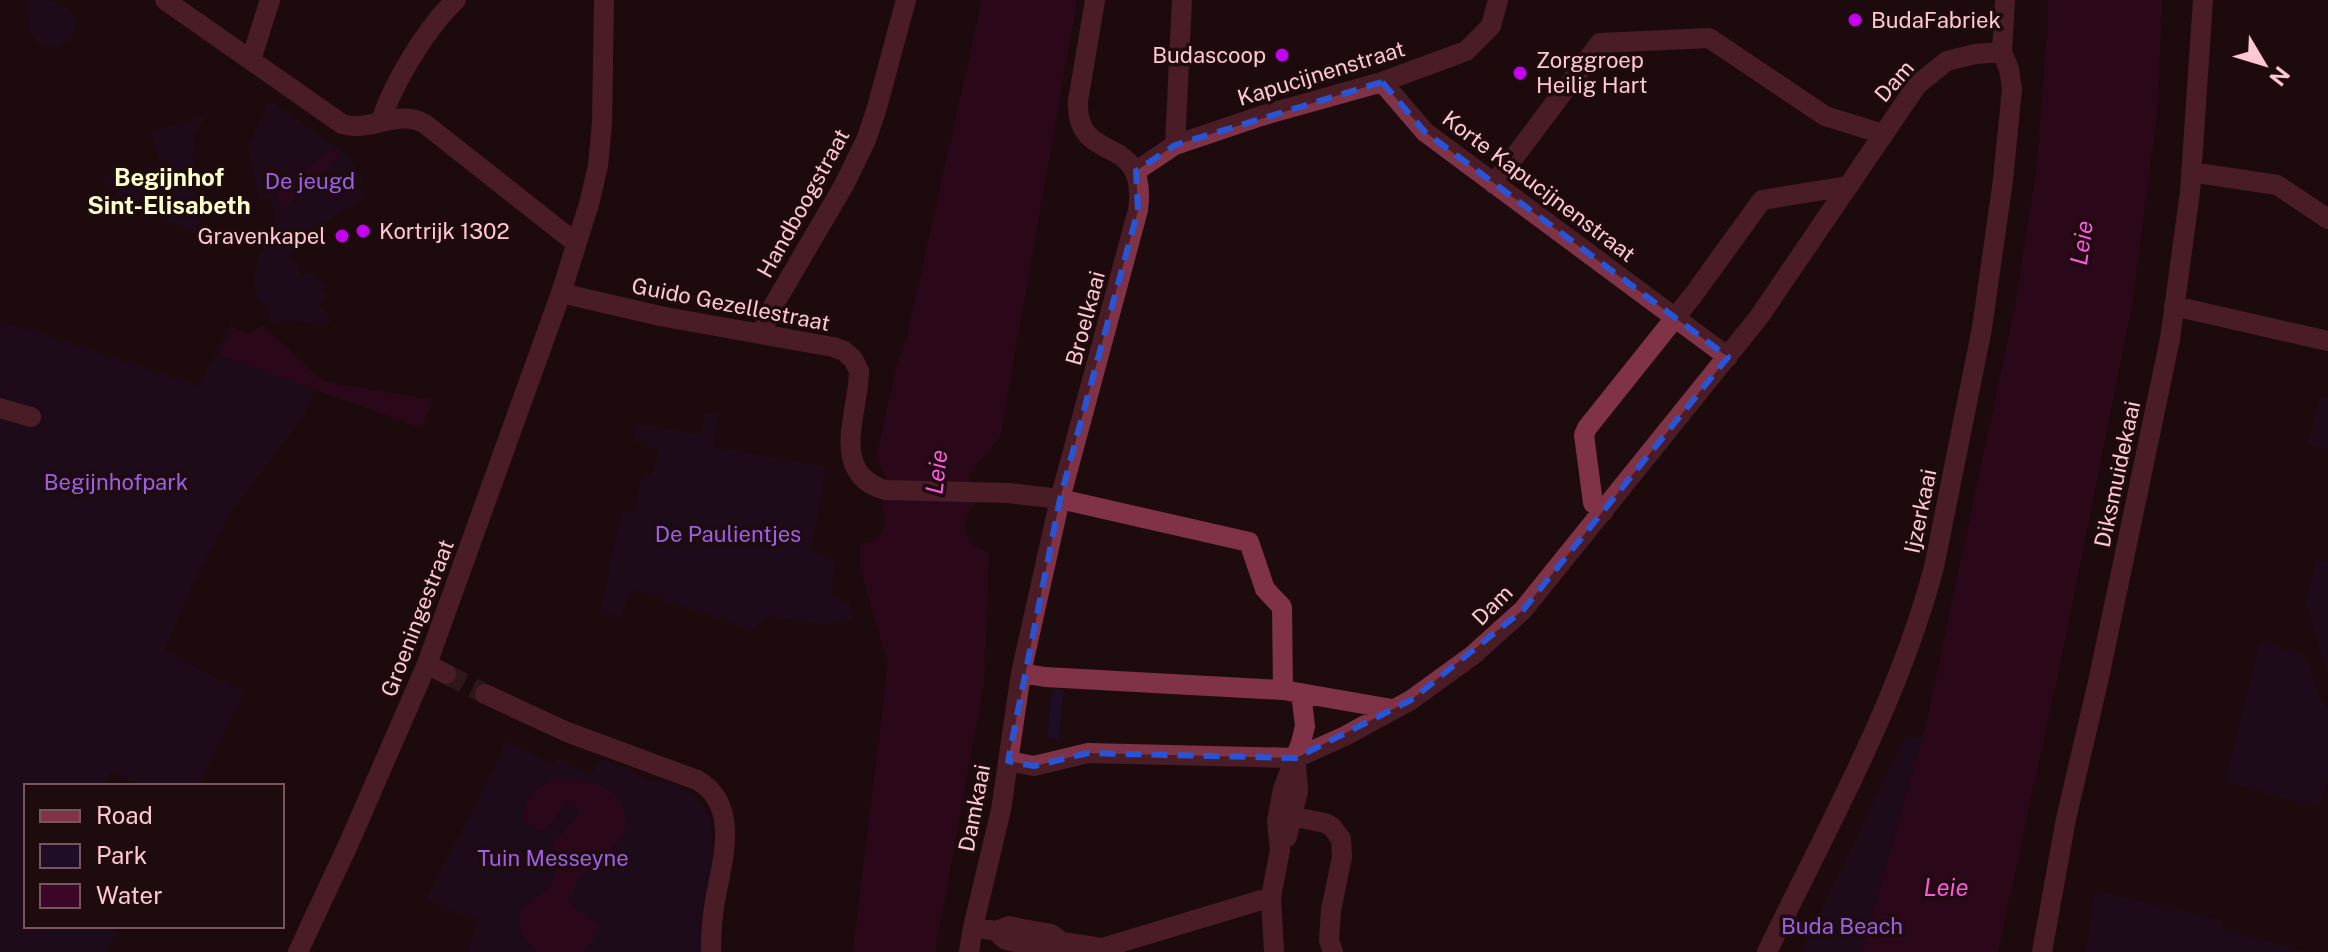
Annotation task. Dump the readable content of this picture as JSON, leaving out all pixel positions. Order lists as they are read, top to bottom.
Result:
{
  "streets": {
    "street": [
      "Kapucijnenstraat",
      "Dam",
      "Korte Kapucijnenstraat",
      "Handboogstraat",
      "Guido Gezellestraat",
      "Broelkaai",
      "Diksmuidekaai",
      "Ijzerkaai",
      "Groeningestraat",
      "Damkaai"
    ]
  },
  "crossings": [
    ["Kapucijnenstraat", "Korte Kapucijnenstraat"],
    ["Kapucijnenstraat", "Broelkaai"],
    ["Dam", "Ijzerkaai"],
    ["Dam", "Damkaai"],
    ["Handboogstraat", "Guido Gezellestraat"],
    ["Guido Gezellestraat", "Broelkaai"],
    ["Guido Gezellestraat", "Groeningestraat"],
    ["Broelkaai", "Damkaai"]
  ],
  "districts": ["Begijnhof Sint-Elisabeth"],
  "water": ["Leie"],
  "parks": [
    "De jeugd",
    "Begijnhofpark",
    "De Paulientjes",
    "Tuin Messeyne",
    "Buda Beach"
  ],
  "places": [
    "BudaFabriek",
    "Budascoop",
    "Zorggroep Heilig Hart",
    "Kortrijk 1302",
    "Gravenkapel"
  ],
  "legend": ["Road", "Park", "Water"],
  "north": "bottom right"
}
